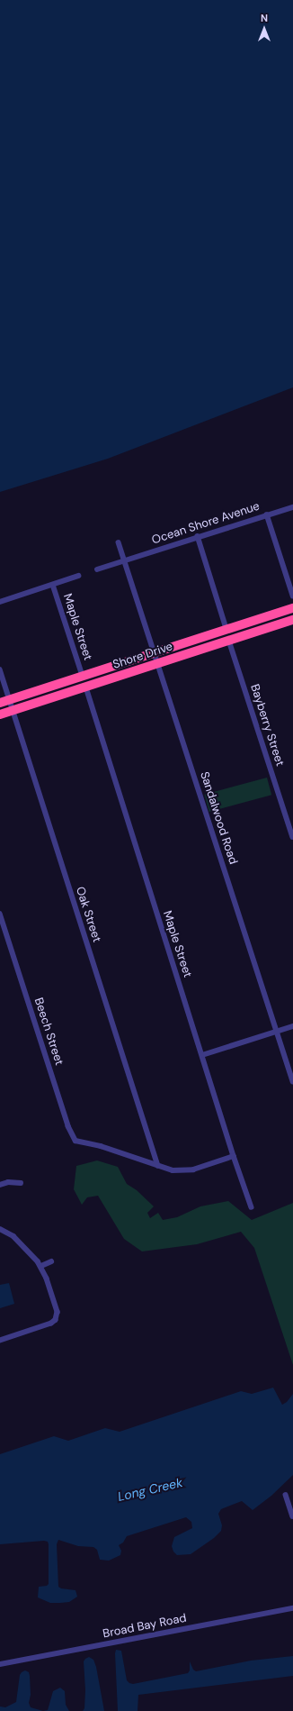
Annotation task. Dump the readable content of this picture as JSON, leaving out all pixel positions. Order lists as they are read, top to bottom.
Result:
{
  "streets": {
    "highway": ["Shore Drive"],
    "street": [
      "Ocean Shore Avenue",
      "Maple Street",
      "Bayberry Street",
      "Sandalwood Road",
      "Oak Street",
      "Beech Street",
      "Broad Bay Road"
    ]
  },
  "crossings": [
    ["Ocean Shore Avenue", "Sandalwood Road"],
    ["Maple Street", "Shore Drive"],
    ["Maple Street", "Beech Street"],
    ["Shore Drive", "Bayberry Street"],
    ["Shore Drive", "Sandalwood Road"],
    ["Shore Drive", "Oak Street"],
    ["Oak Street", "Beech Street"]
  ],
  "water": ["Long Creek"],
  "north": "top"
}
